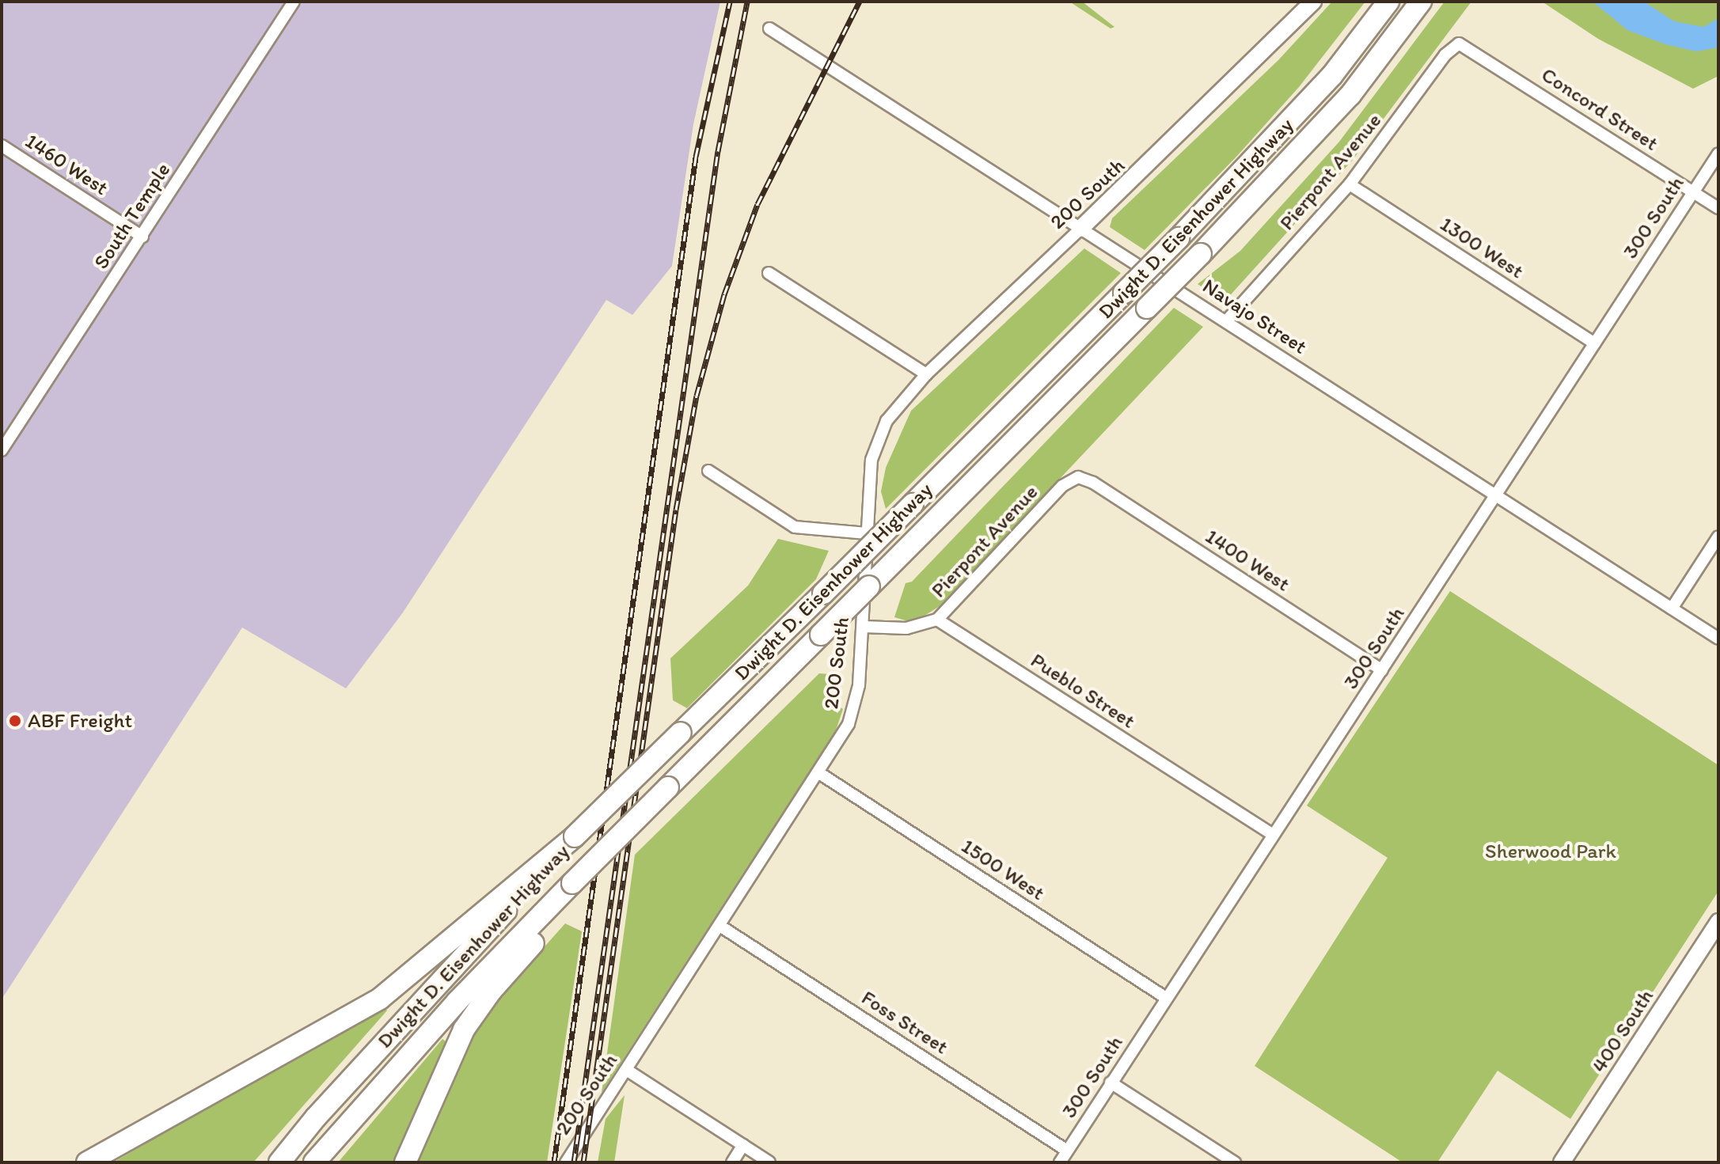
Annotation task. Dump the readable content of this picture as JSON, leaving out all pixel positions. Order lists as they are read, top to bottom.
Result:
{
  "streets": {
    "highway": ["Dwight D. Eisenhower Highway"],
    "street": [
      "Concord Street",
      "1460 West",
      "Pierpont Avenue",
      "200 South",
      "South Temple",
      "300 South",
      "1300 West",
      "Navajo Street",
      "1400 West",
      "Pueblo Street",
      "1500 West",
      "Foss Street",
      "400 South"
    ]
  },
  "crossings": [
    ["Concord Street", "Pierpont Avenue"],
    ["Concord Street", "300 South"],
    ["1460 West", "South Temple"],
    ["Pierpont Avenue", "1300 West"],
    ["Pierpont Avenue", "Navajo Street"],
    ["Pierpont Avenue", "1400 West"],
    ["Pierpont Avenue", "Pueblo Street"],
    ["200 South", "Navajo Street"],
    ["200 South", "1500 West"],
    ["200 South", "Foss Street"],
    ["300 South", "1300 West"],
    ["300 South", "Navajo Street"],
    ["300 South", "1400 West"],
    ["300 South", "Pueblo Street"],
    ["300 South", "1500 West"],
    ["300 South", "Foss Street"]
  ],
  "parks": ["Sherwood Park"],
  "places": ["ABF Freight"]
}
